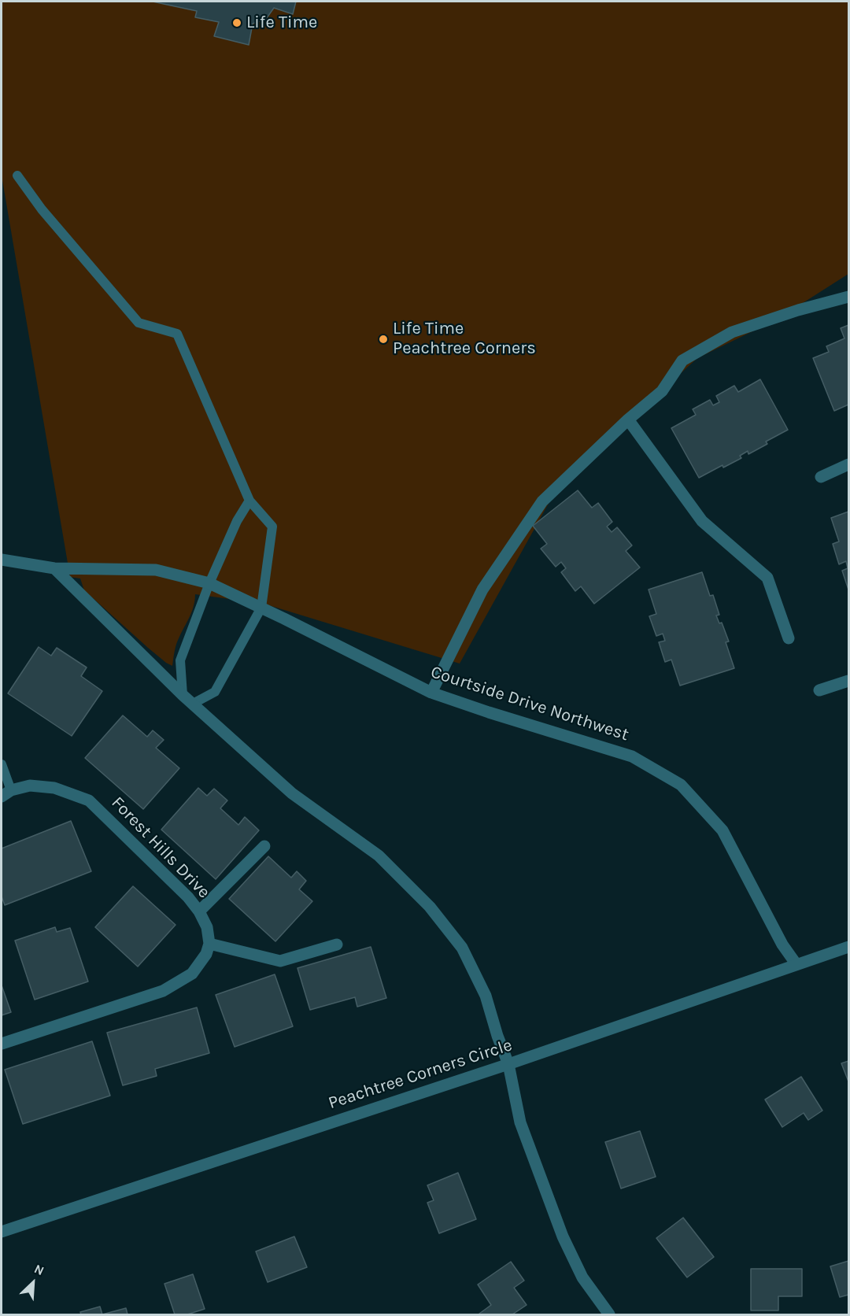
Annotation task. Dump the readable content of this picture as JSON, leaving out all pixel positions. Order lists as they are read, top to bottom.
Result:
{
  "streets": {
    "street": ["Courtside Drive Northwest", "Forest Hills Drive", "Peachtree Corners Circle"]
  },
  "crossings": [
    ["Courtside Drive Northwest", "Peachtree Corners Circle"]
  ],
  "places": ["Life Time", "Life Time Peachtree Corners"],
  "north": "top right"
}
